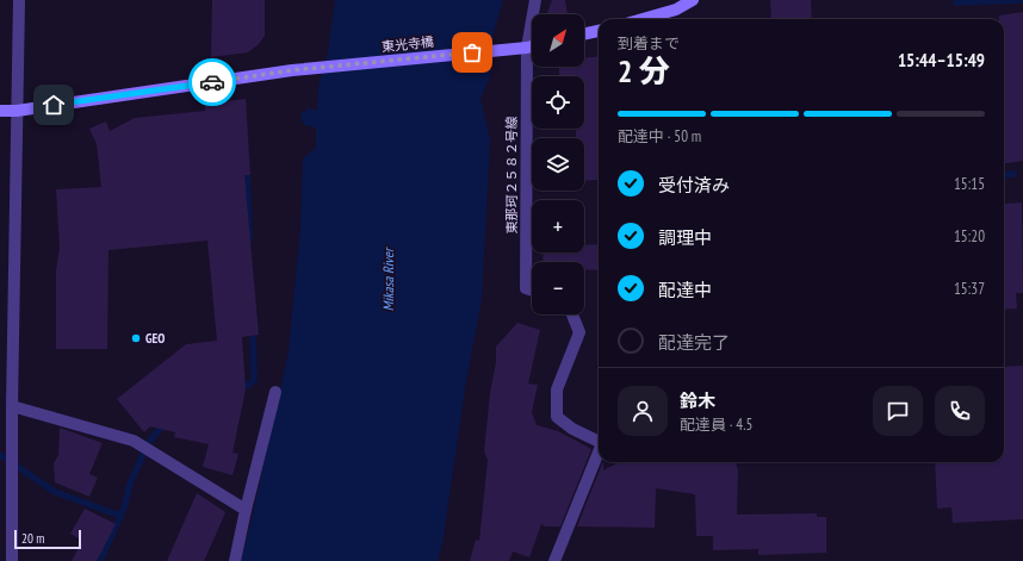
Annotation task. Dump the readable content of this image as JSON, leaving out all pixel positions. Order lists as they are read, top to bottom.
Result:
{
  "streets": {
    "main road": ["東光寺橋"],
    "street": ["東那珂２５８２号線"]
  },
  "crossings": [
    ["東光寺橋", "東那珂２５８２号線"]
  ],
  "water": ["Mikasa River"],
  "places": ["GEO"],
  "scale_bar": "20 m",
  "north": "top right",
  "page": {
    "map_buttons": ["+", "−"],
    "heading": ["2 分", "到着まで", "15:44–15:49"],
    "panel": ["鈴木", "配達員 · 4.5"],
    "bar": "配達中 · 50 m",
    "list": [
      ["受付済み", "15:15"],
      ["調理中", "15:20"],
      ["配達中", "15:37"],
      "配達完了"
    ],
    "scale": "20 m"
  }
}
